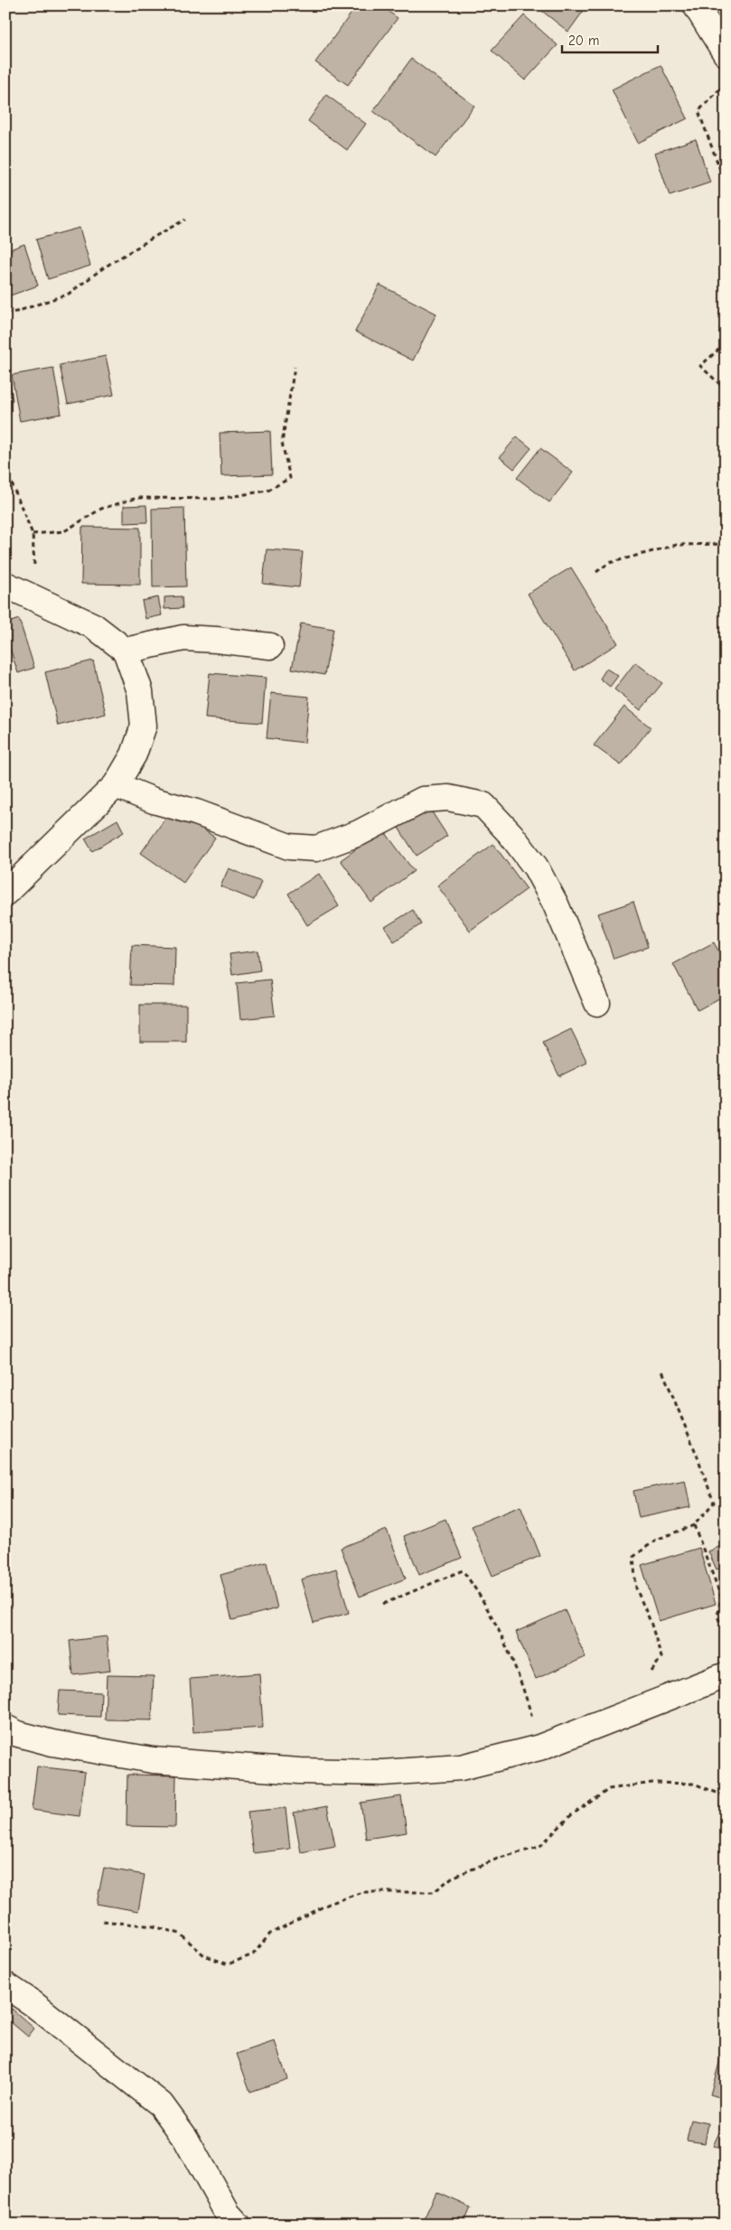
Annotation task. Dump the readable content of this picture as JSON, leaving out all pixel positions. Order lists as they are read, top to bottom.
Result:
{
  "scale_bar": "20 m"
}
